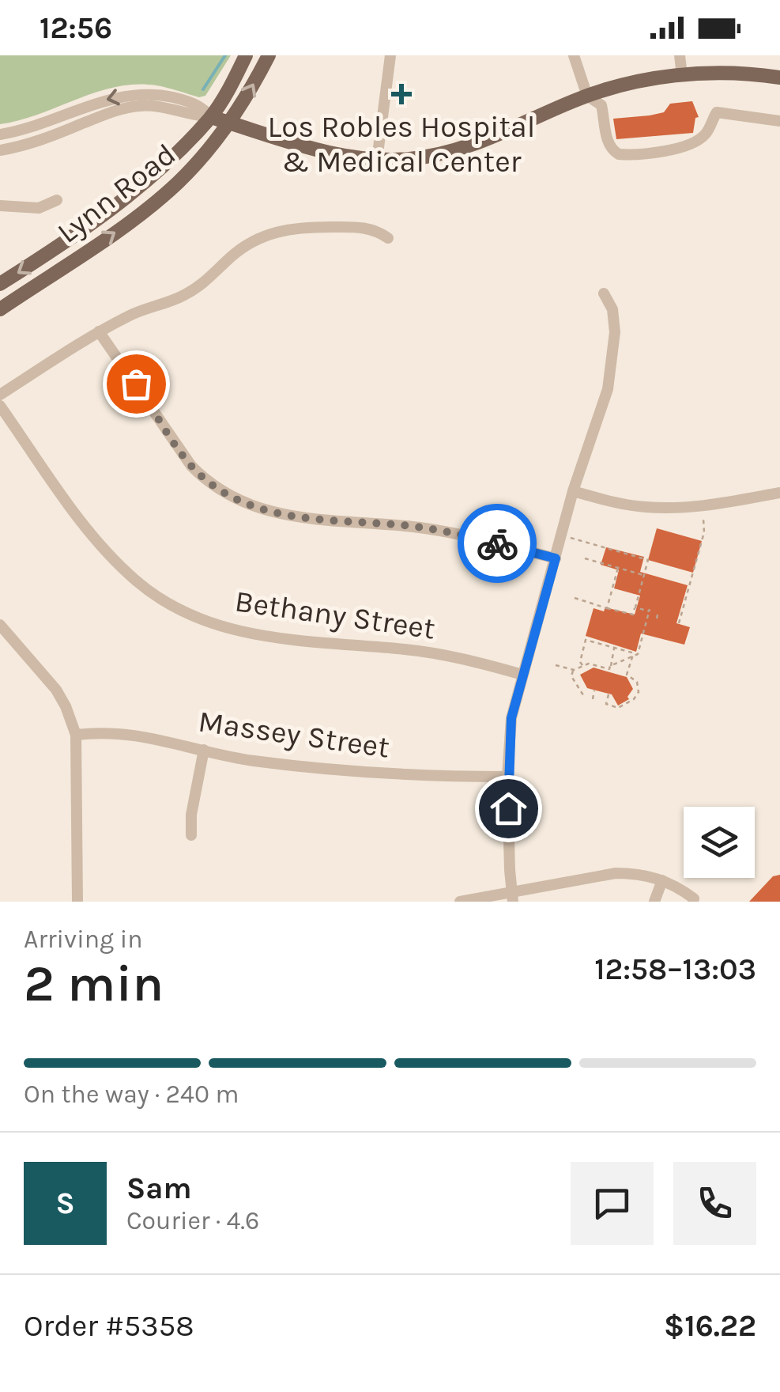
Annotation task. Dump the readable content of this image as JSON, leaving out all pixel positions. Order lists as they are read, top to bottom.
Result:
{
  "streets": {
    "main road": ["Lynn Road"],
    "street": ["Bethany Street", "Massey Street"]
  },
  "places": {
    "health": ["Los Robles Hospital & Medical Center"]
  },
  "page": {
    "status": "12:56",
    "heading": ["2 min", "Arriving in", "12:58–13:03"],
    "panel": [
      "Sam",
      "Courier · 4.6",
      "Order #5358",
      "$16.22"
    ],
    "bar": "On the way · 240 m",
    "round": "S"
  }
}
